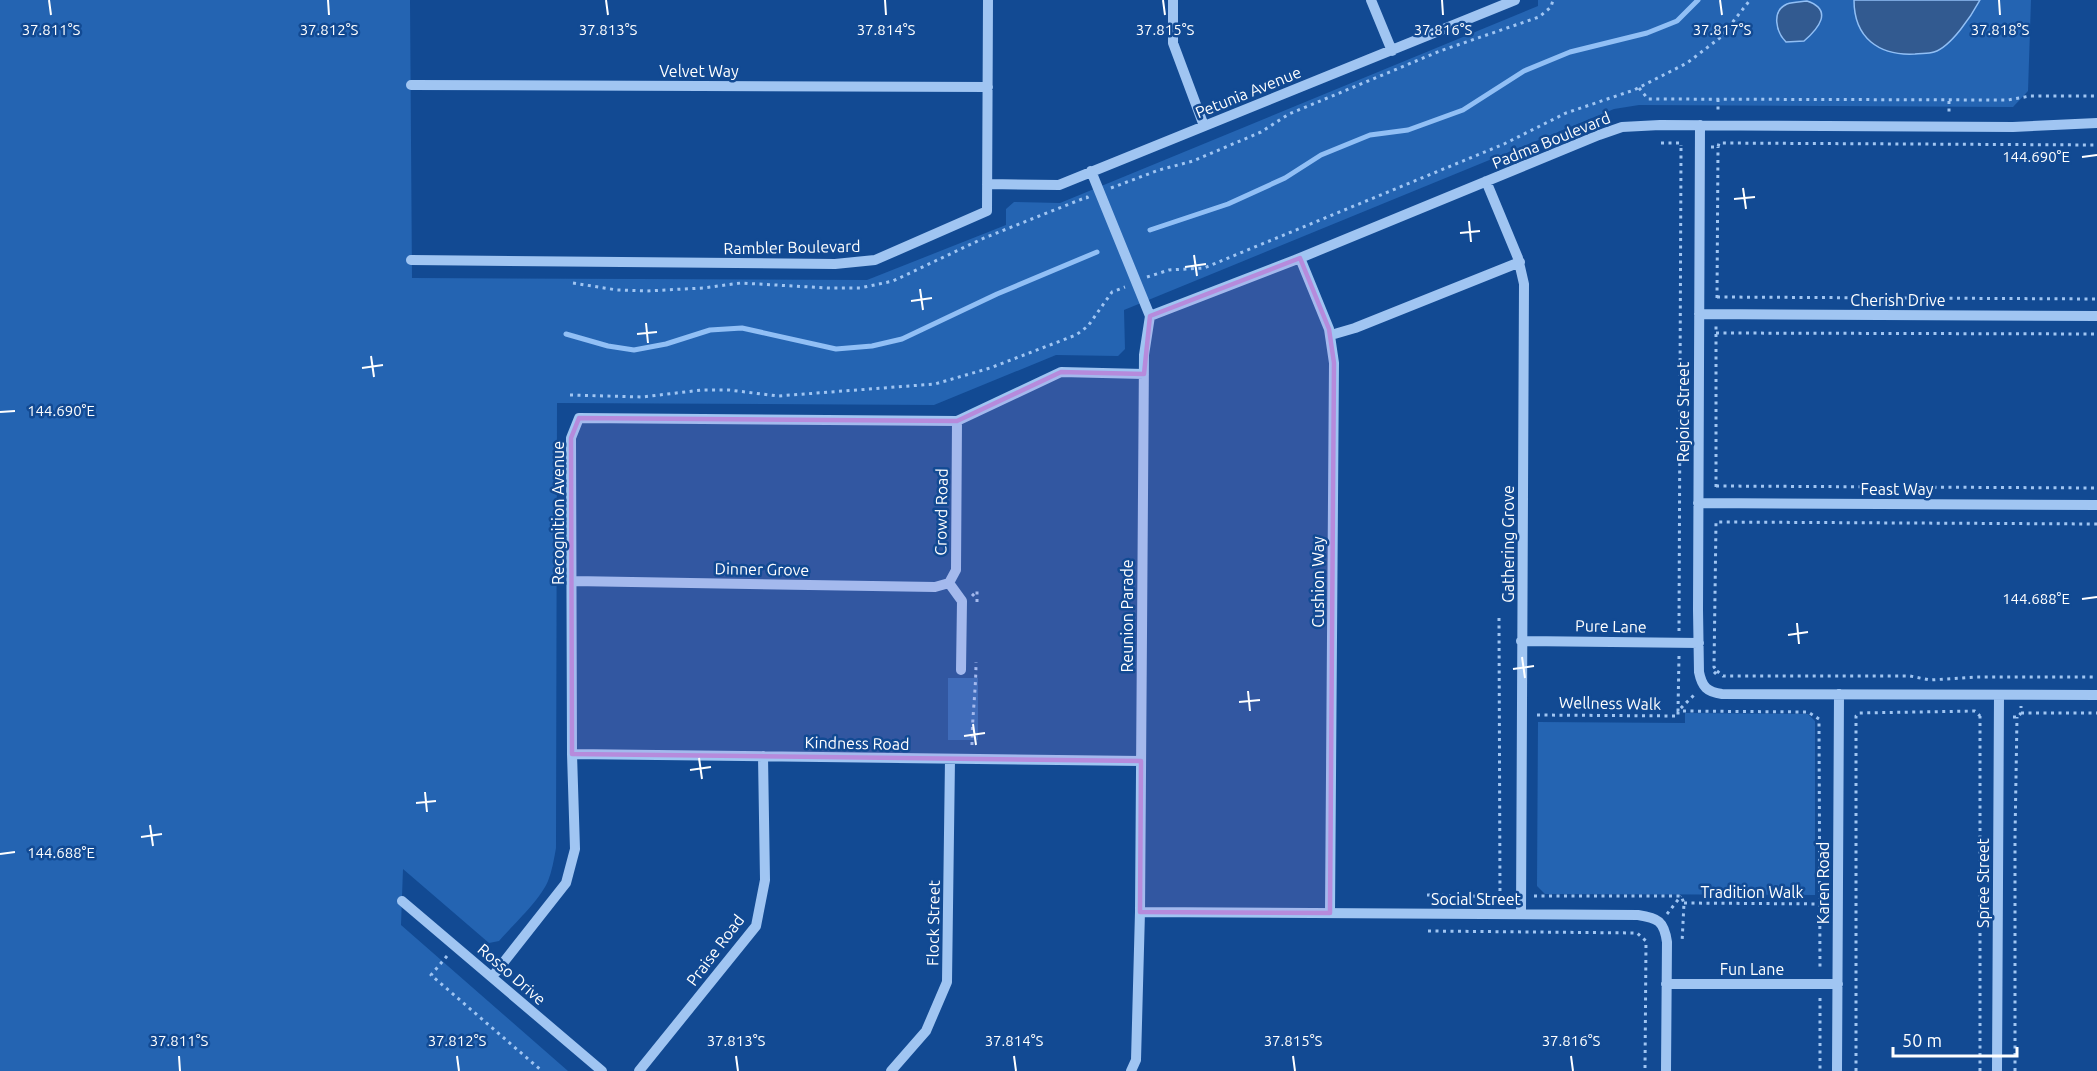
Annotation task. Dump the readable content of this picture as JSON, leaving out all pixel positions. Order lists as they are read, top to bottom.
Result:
{
  "streets": {
    "street": [
      "Velvet Way",
      "Petunia Avenue",
      "Padma Boulevard",
      "Rambler Boulevard",
      "Cherish Drive",
      "Rejoice Street",
      "Feast Way",
      "Crowd Road",
      "Recognition Avenue",
      "Gathering Grove",
      "Dinner Grove",
      "Cushion Way",
      "Reunion Parade",
      "Pure Lane",
      "Kindness Road",
      "Karen Road",
      "Spree Street",
      "Social Street",
      "Flock Street",
      "Praise Road",
      "Fun Lane",
      "Rosso Drive"
    ],
    "path": ["Wellness Walk", "Tradition Walk"]
  },
  "crossings": [
    ["Velvet Way", "Rambler Boulevard"],
    ["Petunia Avenue", "Rambler Boulevard"],
    ["Padma Boulevard", "Rejoice Street"],
    ["Padma Boulevard", "Gathering Grove"],
    ["Padma Boulevard", "Cushion Way"],
    ["Padma Boulevard", "Reunion Parade"],
    ["Cherish Drive", "Rejoice Street"],
    ["Rejoice Street", "Feast Way"],
    ["Rejoice Street", "Pure Lane"],
    ["Rejoice Street", "Karen Road"],
    ["Crowd Road", "Recognition Avenue"],
    ["Crowd Road", "Dinner Grove"],
    ["Recognition Avenue", "Dinner Grove"],
    ["Recognition Avenue", "Reunion Parade"],
    ["Recognition Avenue", "Kindness Road"],
    ["Recognition Avenue", "Rosso Drive"],
    ["Gathering Grove", "Pure Lane"],
    ["Gathering Grove", "Tradition Walk"],
    ["Gathering Grove", "Social Street"],
    ["Cushion Way", "Social Street"],
    ["Reunion Parade", "Kindness Road"],
    ["Reunion Parade", "Social Street"],
    ["Kindness Road", "Flock Street"],
    ["Kindness Road", "Praise Road"],
    ["Karen Road", "Fun Lane"],
    ["Social Street", "Fun Lane"]
  ],
  "scale_bar": "50 m",
  "coordinates": [
    "37.811°S",
    "37.812°S",
    "37.813°S",
    "37.814°S",
    "37.815°S",
    "37.816°S",
    "37.817°S",
    "37.818°S",
    "144.690°E",
    "144.688°E"
  ]
}
